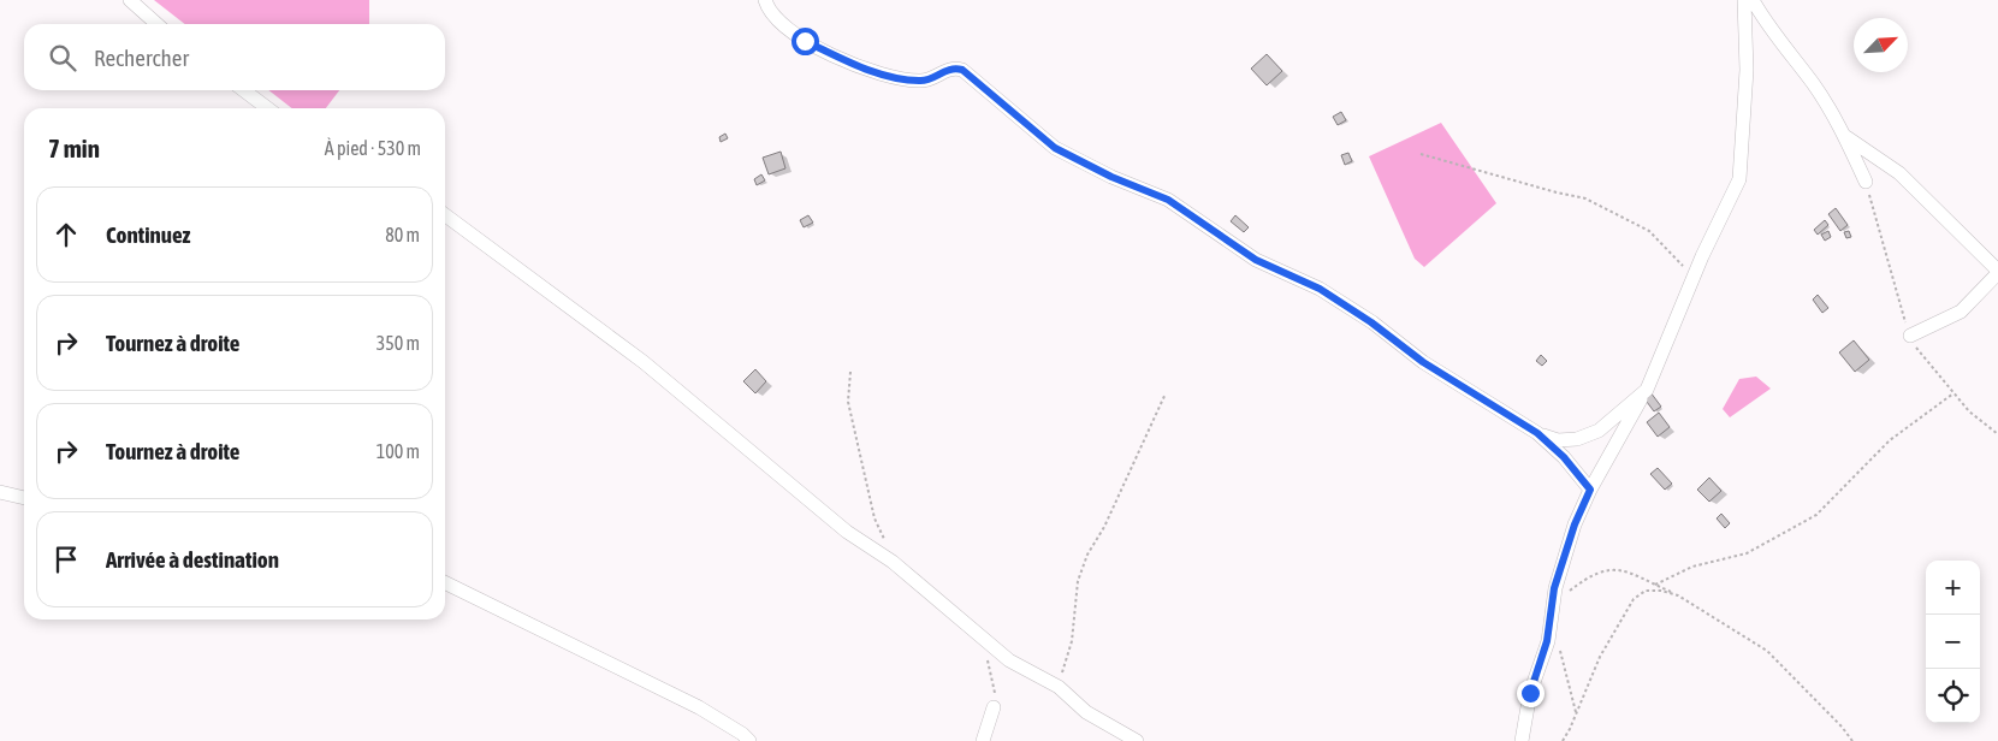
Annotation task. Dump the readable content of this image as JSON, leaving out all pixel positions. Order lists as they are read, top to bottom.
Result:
{
  "north": "top right",
  "page": {
    "search": "Rechercher",
    "heading": ["7 min", "À pied · 530 m"],
    "list": [
      ["Continuez", "80 m"],
      ["Tournez à droite", "350 m"],
      ["Tournez à droite", "100 m"],
      "Arrivée à destination"
    ],
    "map_buttons": ["+", "−"]
  }
}
